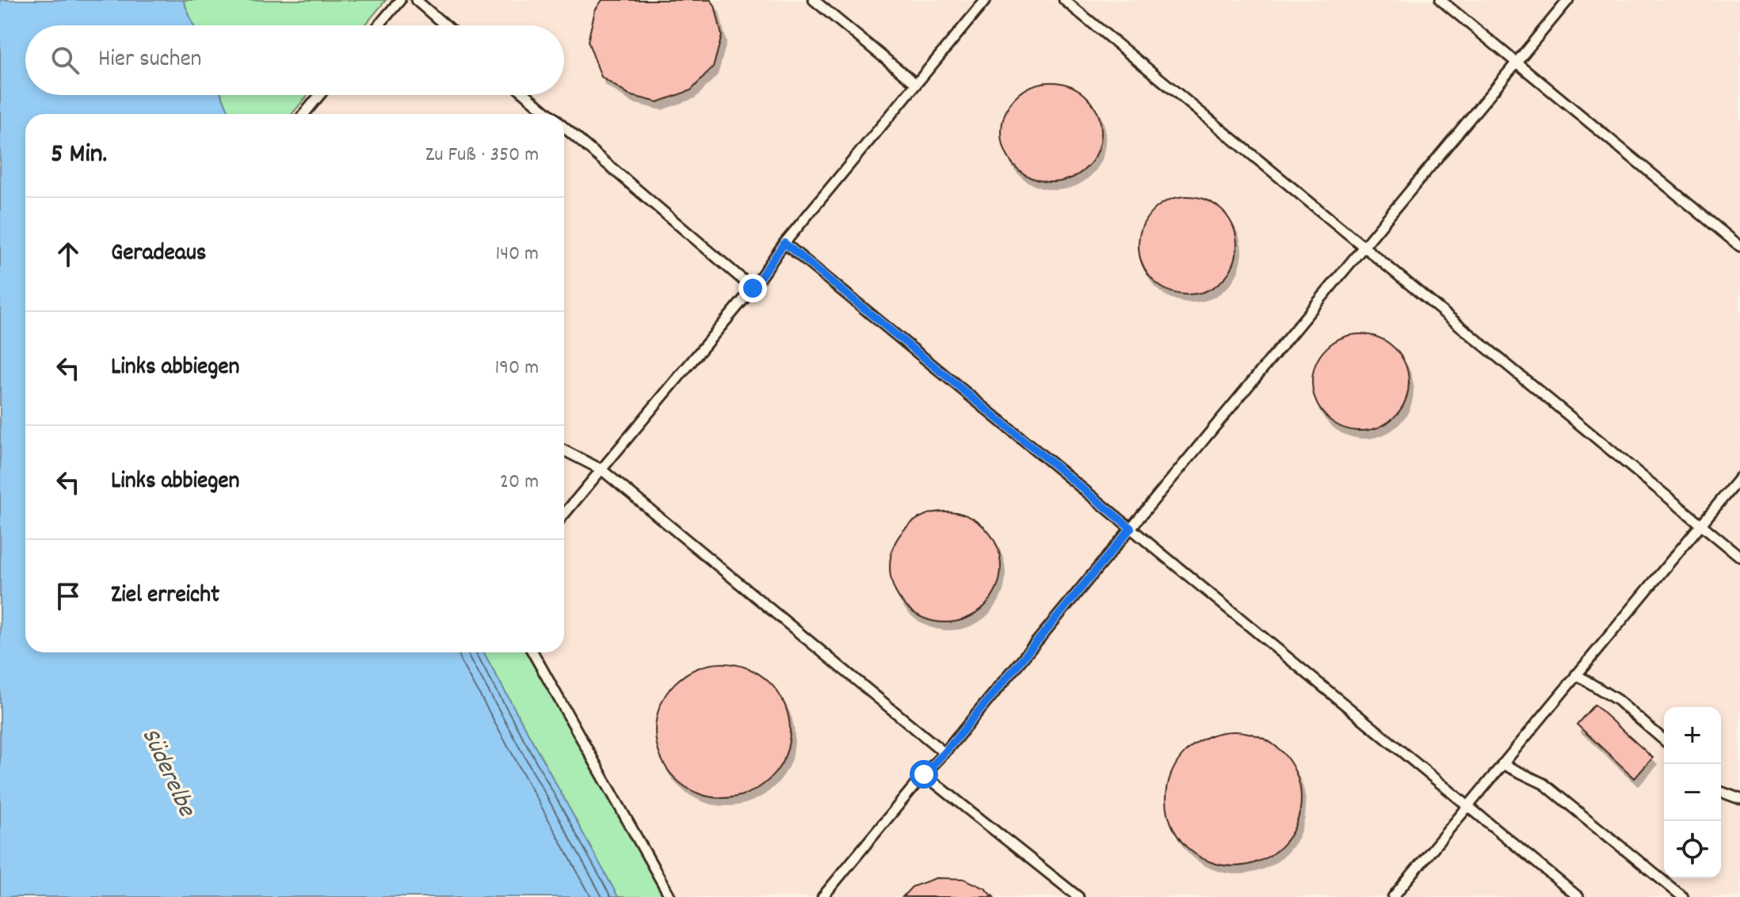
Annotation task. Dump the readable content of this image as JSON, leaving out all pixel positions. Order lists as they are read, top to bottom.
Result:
{
  "water": ["Süderelbe"],
  "page": {
    "search": "Hier suchen",
    "heading": ["5 Min.", "Zu Fuß · 350 m"],
    "list": [
      ["Geradeaus", "140 m"],
      ["Links abbiegen", "190 m"],
      ["Links abbiegen", "20 m"],
      "Ziel erreicht"
    ],
    "map_buttons": ["+", "−"]
  }
}
